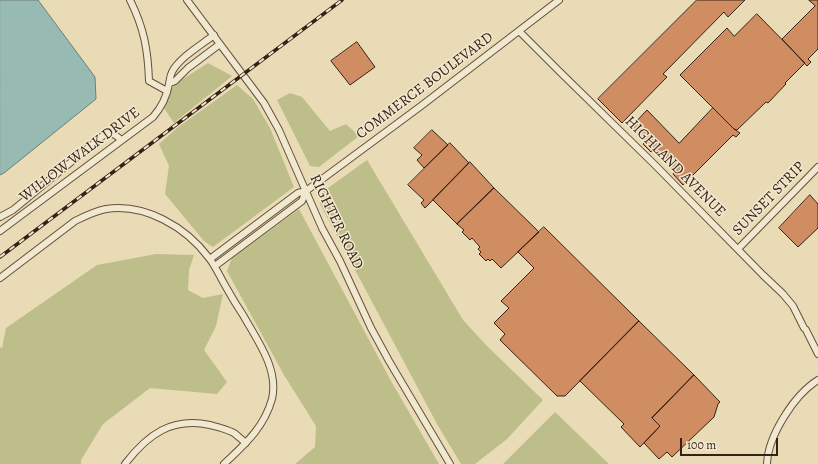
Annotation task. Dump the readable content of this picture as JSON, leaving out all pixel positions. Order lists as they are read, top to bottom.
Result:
{
  "streets": {
    "street": [
      "COMMERCE BOULEVARD",
      "WILLOW WALK DRIVE",
      "HIGHLAND AVENUE",
      "SUNSET STRIP",
      "RIGHTER ROAD"
    ]
  },
  "crossings": [
    ["COMMERCE BOULEVARD", "HIGHLAND AVENUE"],
    ["COMMERCE BOULEVARD", "RIGHTER ROAD"],
    ["WILLOW WALK DRIVE", "RIGHTER ROAD"],
    ["HIGHLAND AVENUE", "SUNSET STRIP"]
  ],
  "scale_bar": "100 m"
}
